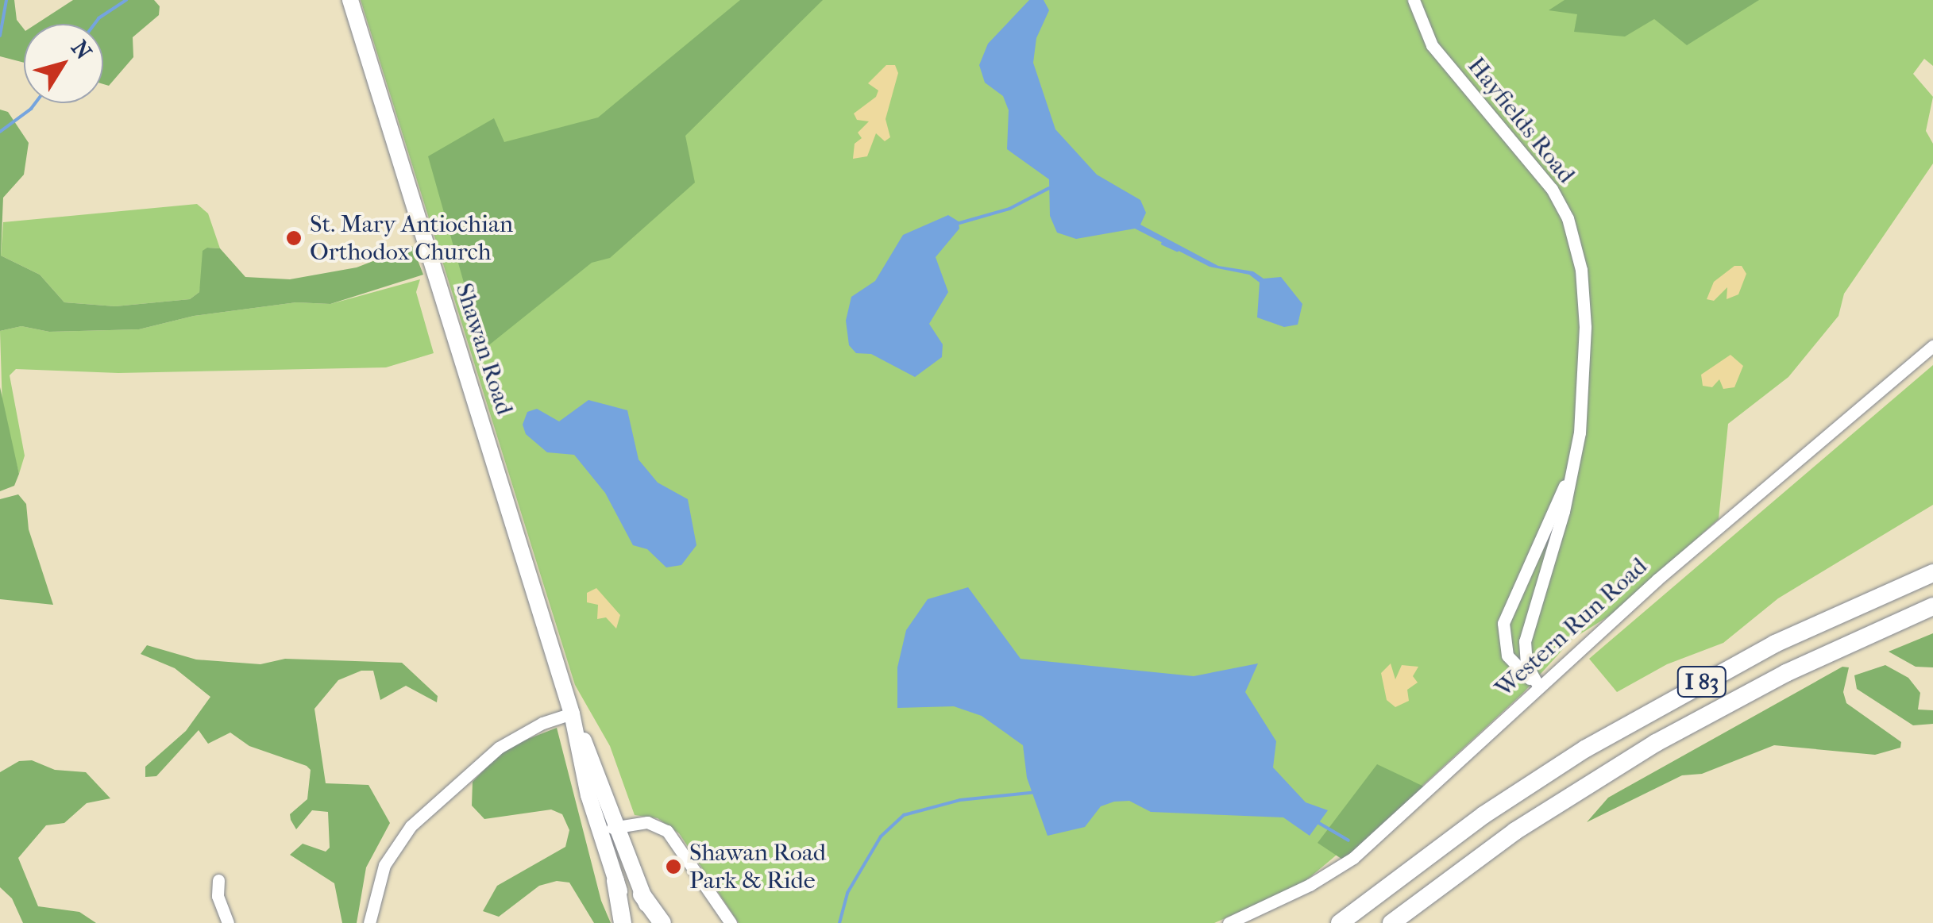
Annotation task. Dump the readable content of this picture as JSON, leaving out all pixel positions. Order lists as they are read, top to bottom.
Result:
{
  "streets": {
    "highway": ["I 83"],
    "main road": ["Shawan Road"],
    "street": ["Hayfields Road", "Western Run Road"]
  },
  "crossings": [
    ["Hayfields Road", "Western Run Road"]
  ],
  "places": ["St. Mary Antiochian Orthodox Church", "Shawan Road Park & Ride"],
  "north": "top right"
}
